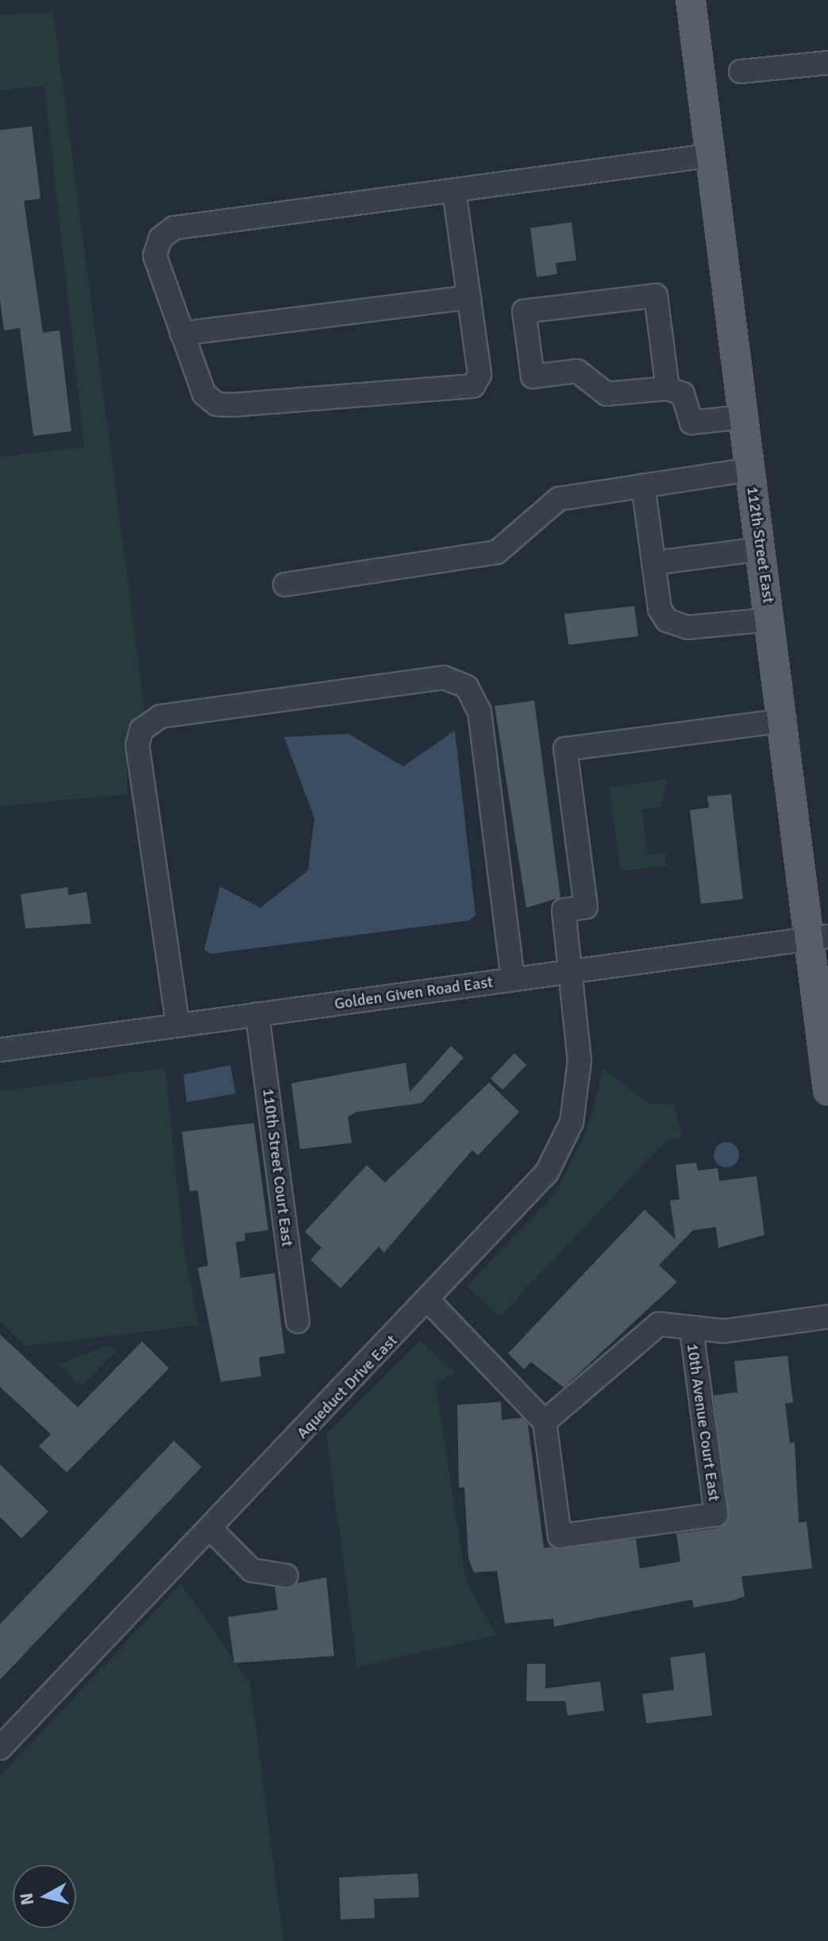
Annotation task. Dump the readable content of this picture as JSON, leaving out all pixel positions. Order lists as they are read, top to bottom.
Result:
{
  "streets": {
    "main road": ["112th Street East"],
    "street": [
      "Golden Given Road East",
      "110th Street Court East",
      "Aqueduct Drive East",
      "10th Avenue Court East"
    ]
  },
  "crossings": [
    ["112th Street East", "Golden Given Road East"],
    ["112th Street East", "Aqueduct Drive East"],
    ["Golden Given Road East", "110th Street Court East"],
    ["Golden Given Road East", "Aqueduct Drive East"]
  ],
  "north": "left"
}
